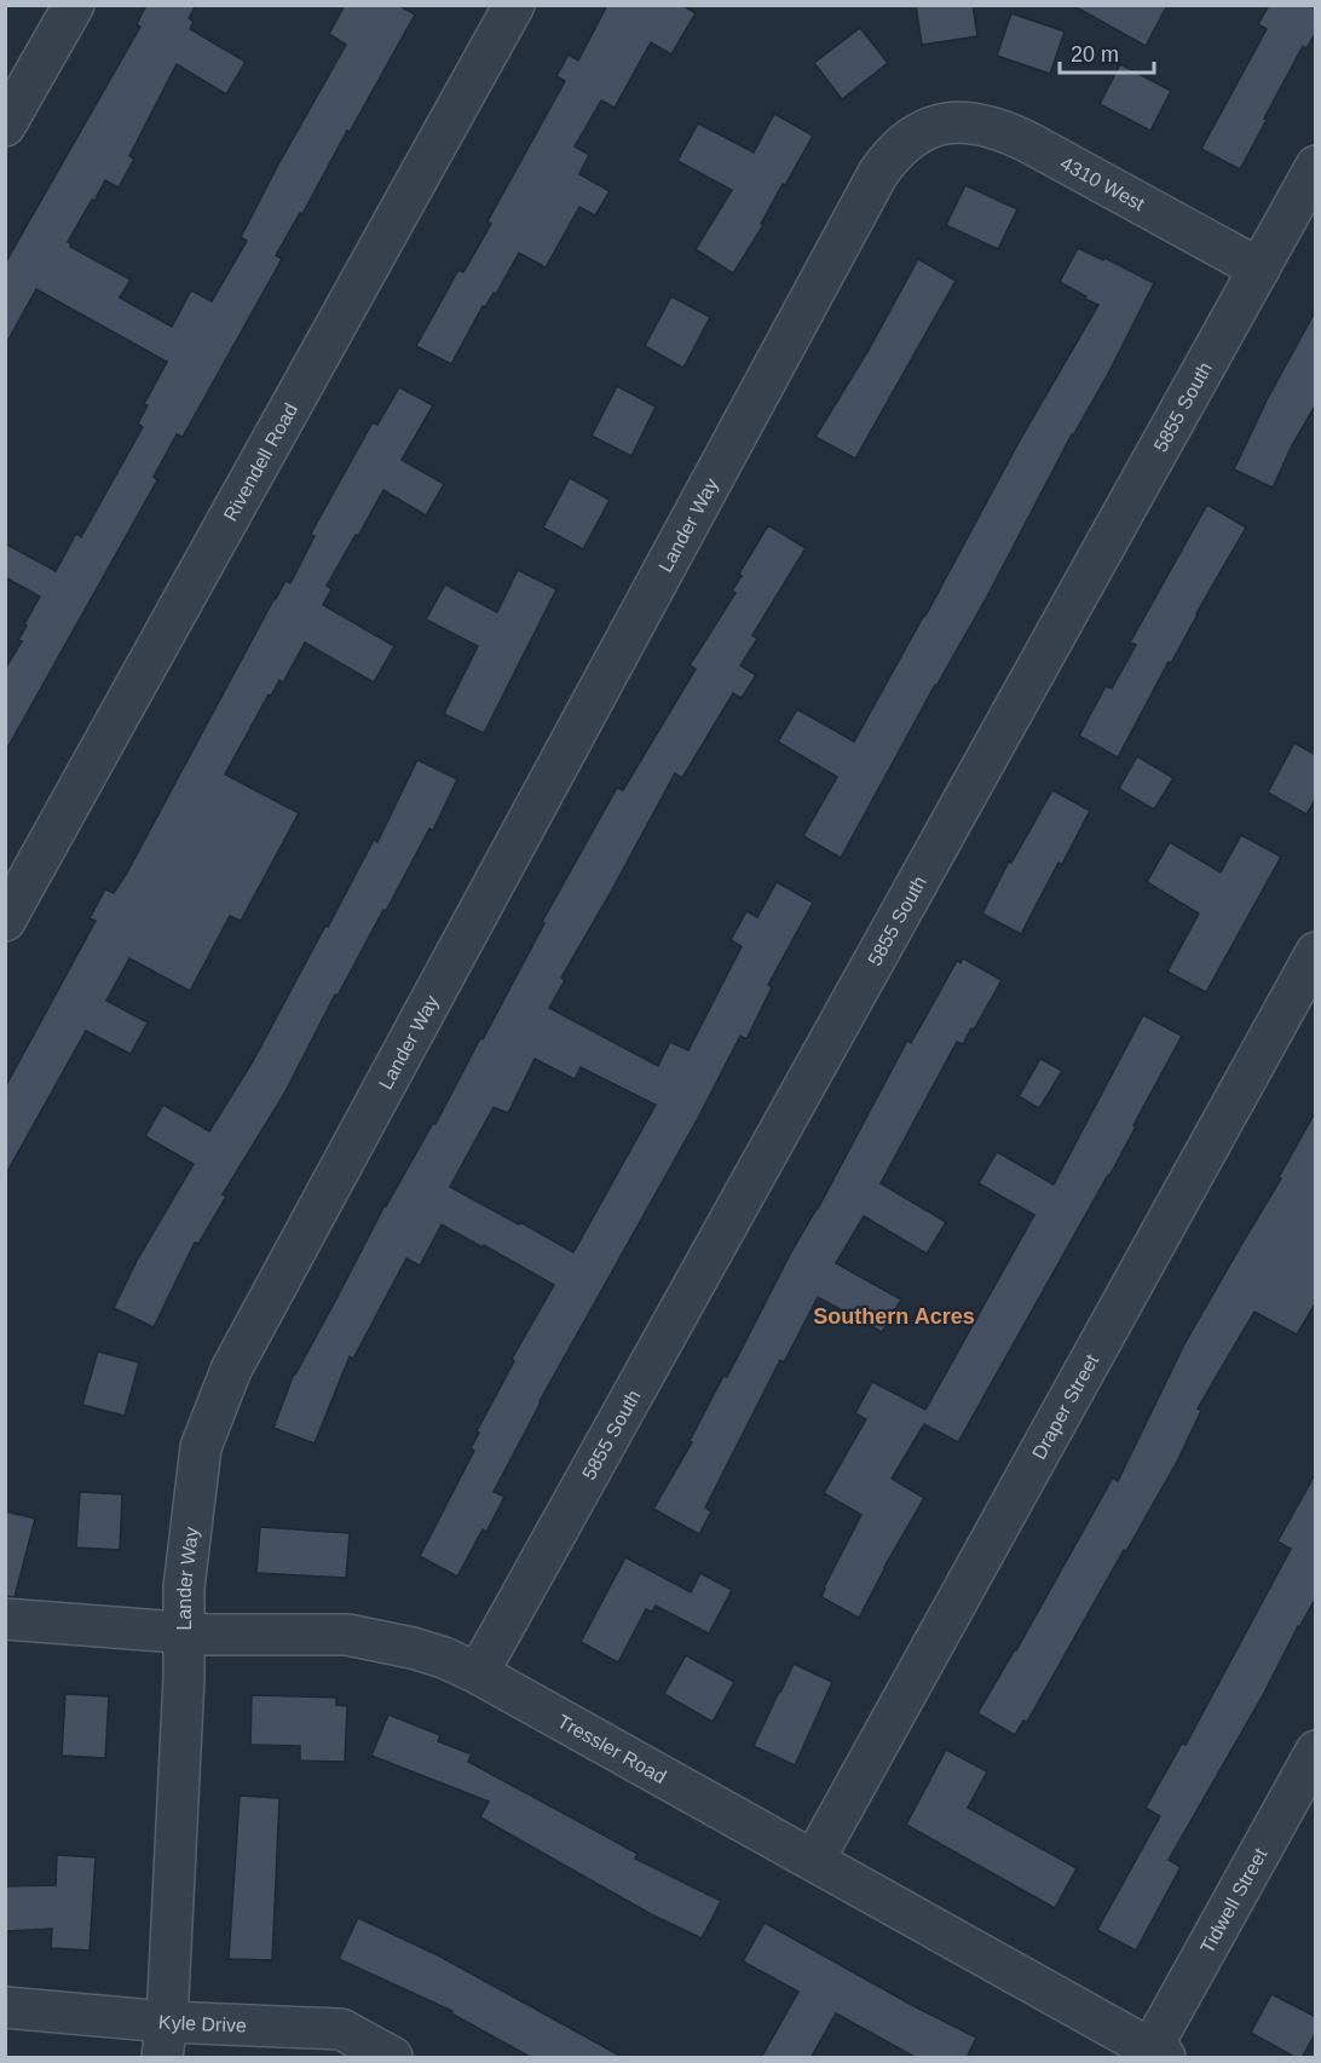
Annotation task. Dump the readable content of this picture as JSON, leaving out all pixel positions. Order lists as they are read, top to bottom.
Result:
{
  "streets": {
    "street": [
      "4310 West",
      "5855 South",
      "Rivendell Road",
      "Lander Way",
      "Draper Street",
      "Tressler Road",
      "Tidwell Street",
      "Kyle Drive"
    ]
  },
  "crossings": [
    ["4310 West", "5855 South"],
    ["4310 West", "Lander Way"],
    ["5855 South", "Tressler Road"],
    ["Lander Way", "Tressler Road"],
    ["Lander Way", "Kyle Drive"],
    ["Draper Street", "Tressler Road"],
    ["Tressler Road", "Tidwell Street"]
  ],
  "districts": ["Southern Acres"],
  "scale_bar": "20 m"
}
